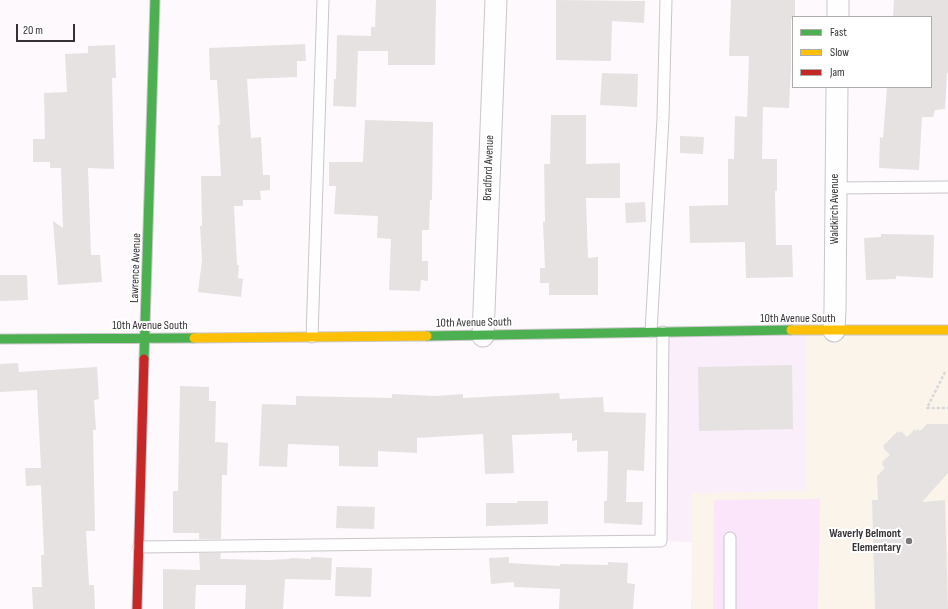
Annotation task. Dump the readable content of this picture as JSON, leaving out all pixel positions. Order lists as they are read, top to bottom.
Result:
{
  "streets": {
    "street": [
      "Bradford Avenue",
      "Waldkirch Avenue",
      "Lawrence Avenue",
      "10th Avenue South"
    ]
  },
  "crossings": [
    ["Bradford Avenue", "10th Avenue South"],
    ["Waldkirch Avenue", "10th Avenue South"],
    ["Lawrence Avenue", "10th Avenue South"]
  ],
  "places": ["Waverly Belmont Elementary"],
  "legend": ["Fast", "Slow", "Jam"],
  "scale_bar": "20 m"
}
